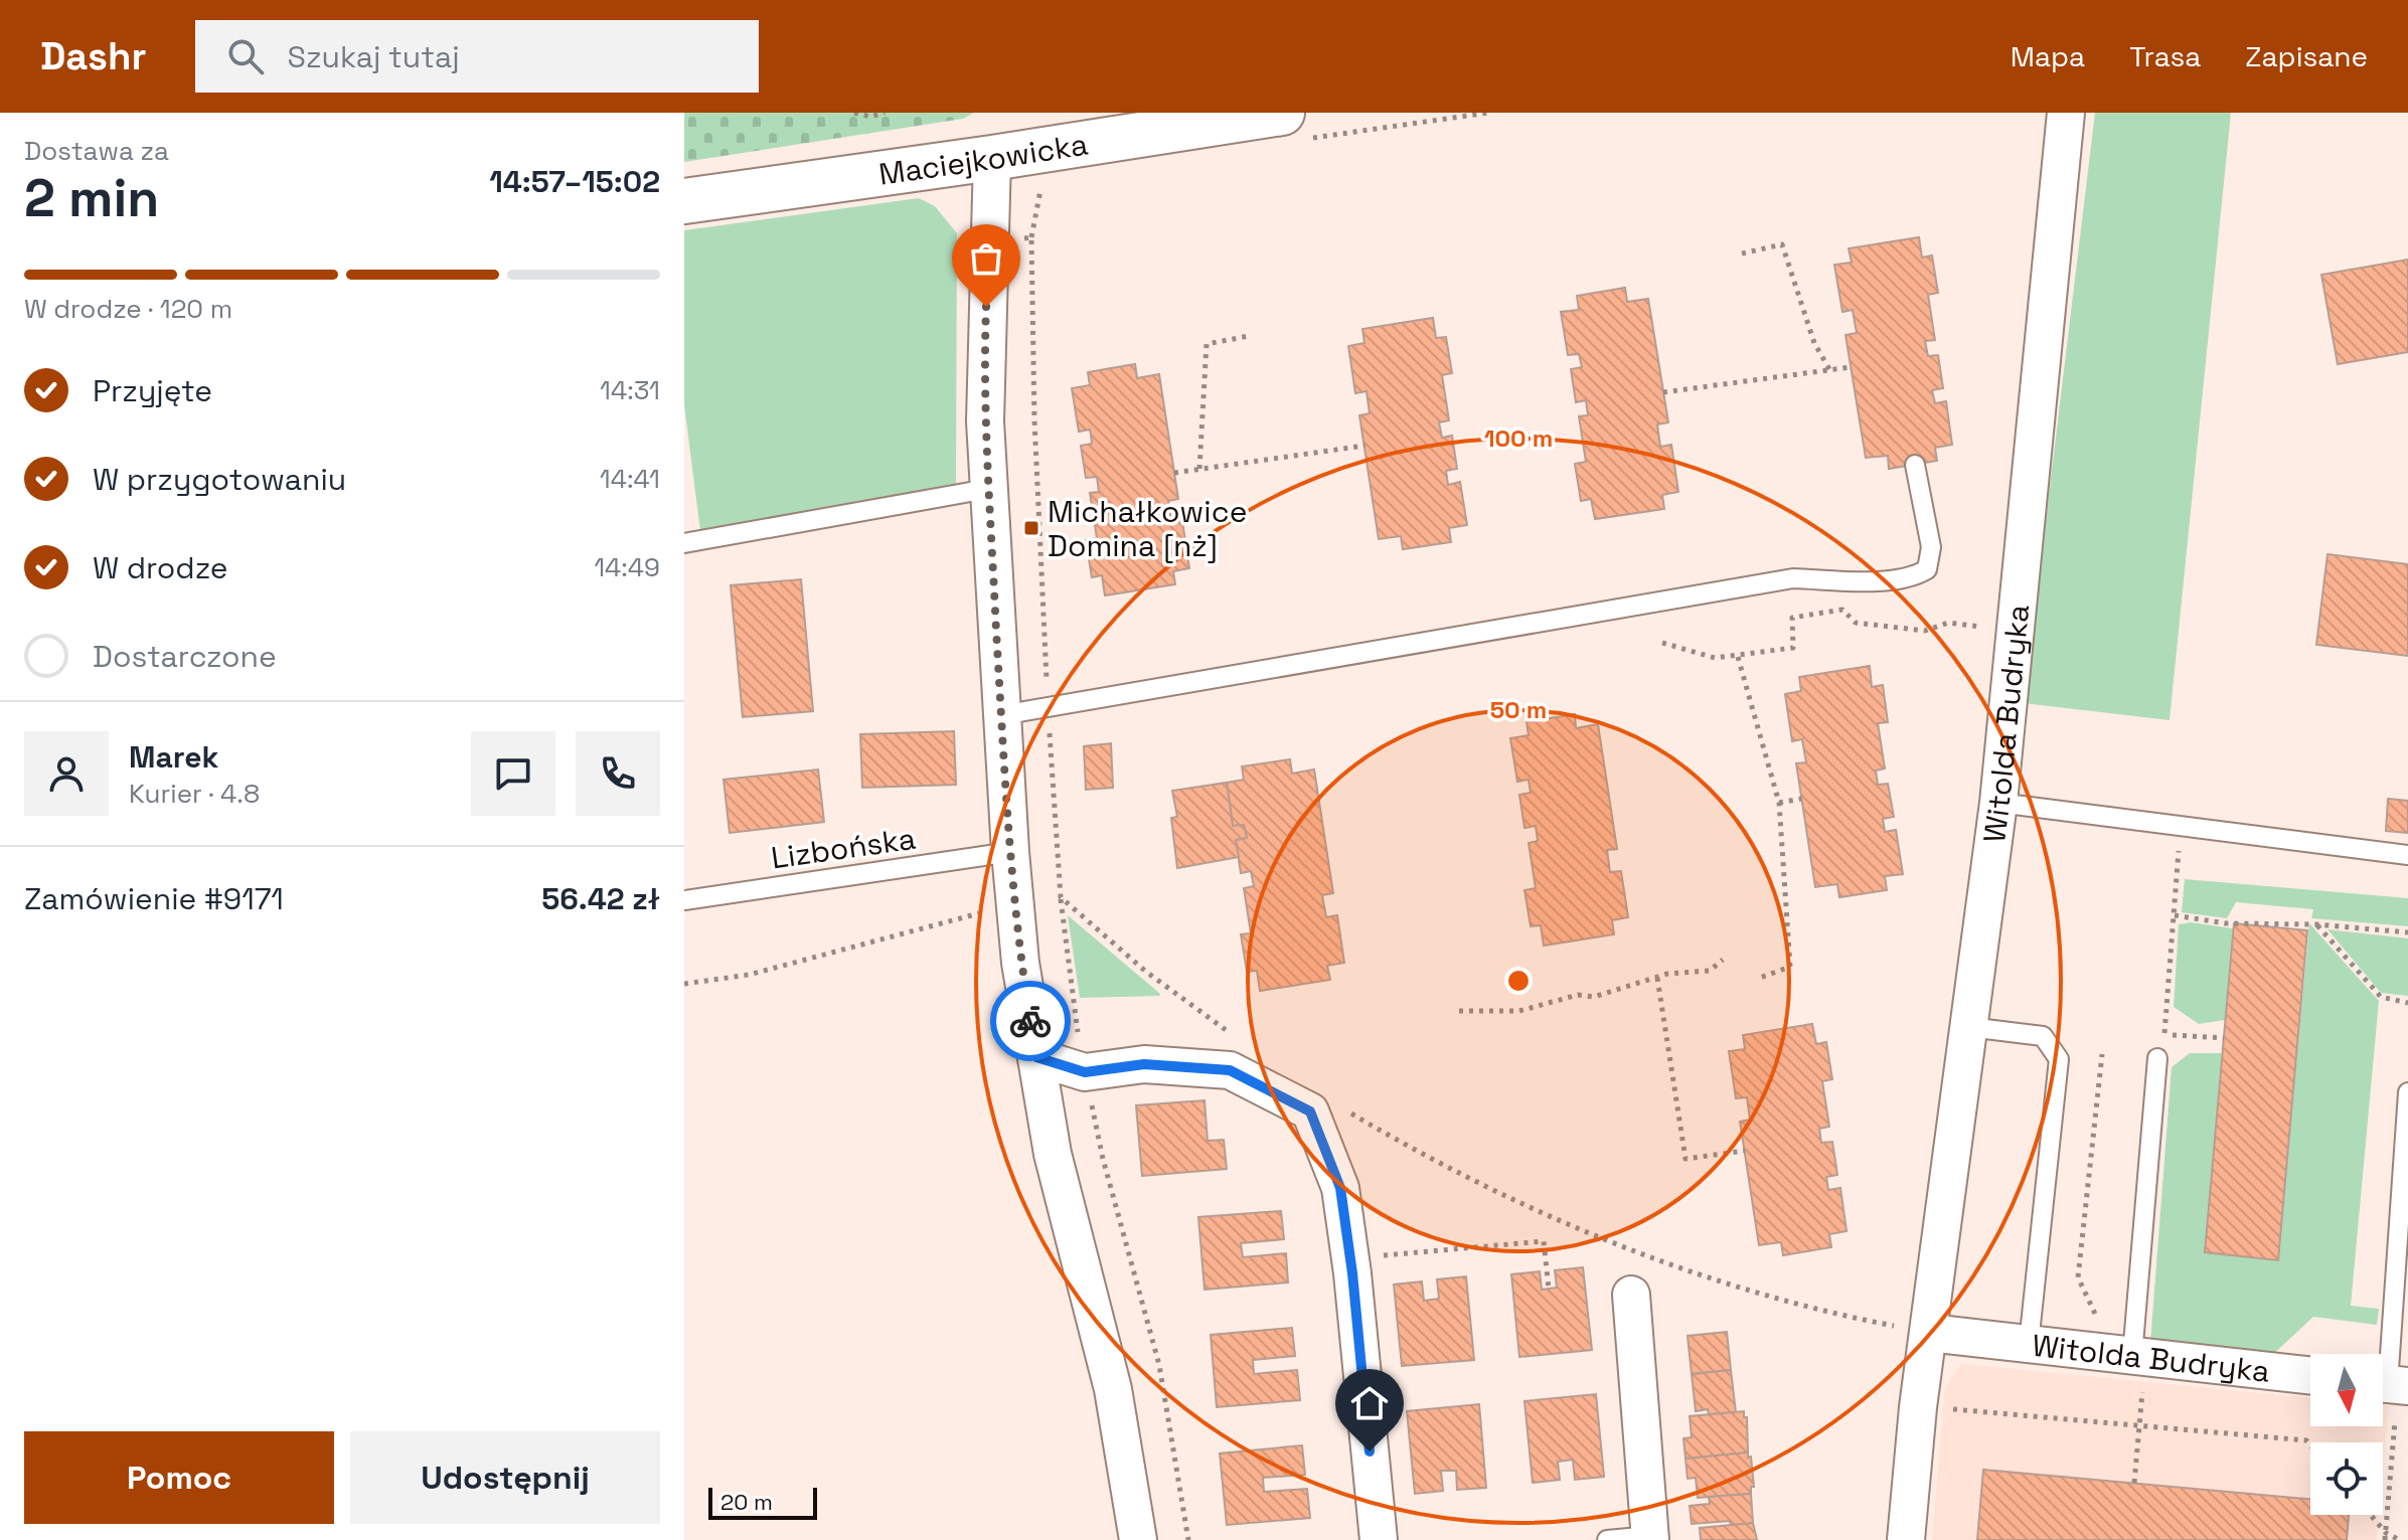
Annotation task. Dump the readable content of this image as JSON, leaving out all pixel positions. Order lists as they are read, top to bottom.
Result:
{
  "streets": {
    "street": ["Maciejkowicka", "Witolda Budryka"],
    "lane": ["Lizbońska"]
  },
  "places": {
    "transit": ["Michałkowice Domina [nż]"]
  },
  "scale_bar": "20 m",
  "north": "bottom",
  "page": {
    "header": "Dashr",
    "search": "Szukaj tutaj",
    "nav": ["Mapa", "Trasa", "Zapisane"],
    "heading": ["2 min", "Dostawa za", "14:57–15:02"],
    "panel": [
      "Marek",
      "Kurier · 4.8",
      "Zamówienie #9171",
      "56.42 zł"
    ],
    "bar": "W drodze · 120 m",
    "list": [
      ["Przyjęte", "14:31"],
      ["W przygotowaniu", "14:41"],
      ["W drodze", "14:49"],
      "Dostarczone"
    ],
    "buttons": ["Pomoc", "Udostępnij"],
    "scale": "20 m"
  },
  "rings": ["100 m", "50 m"]
}
